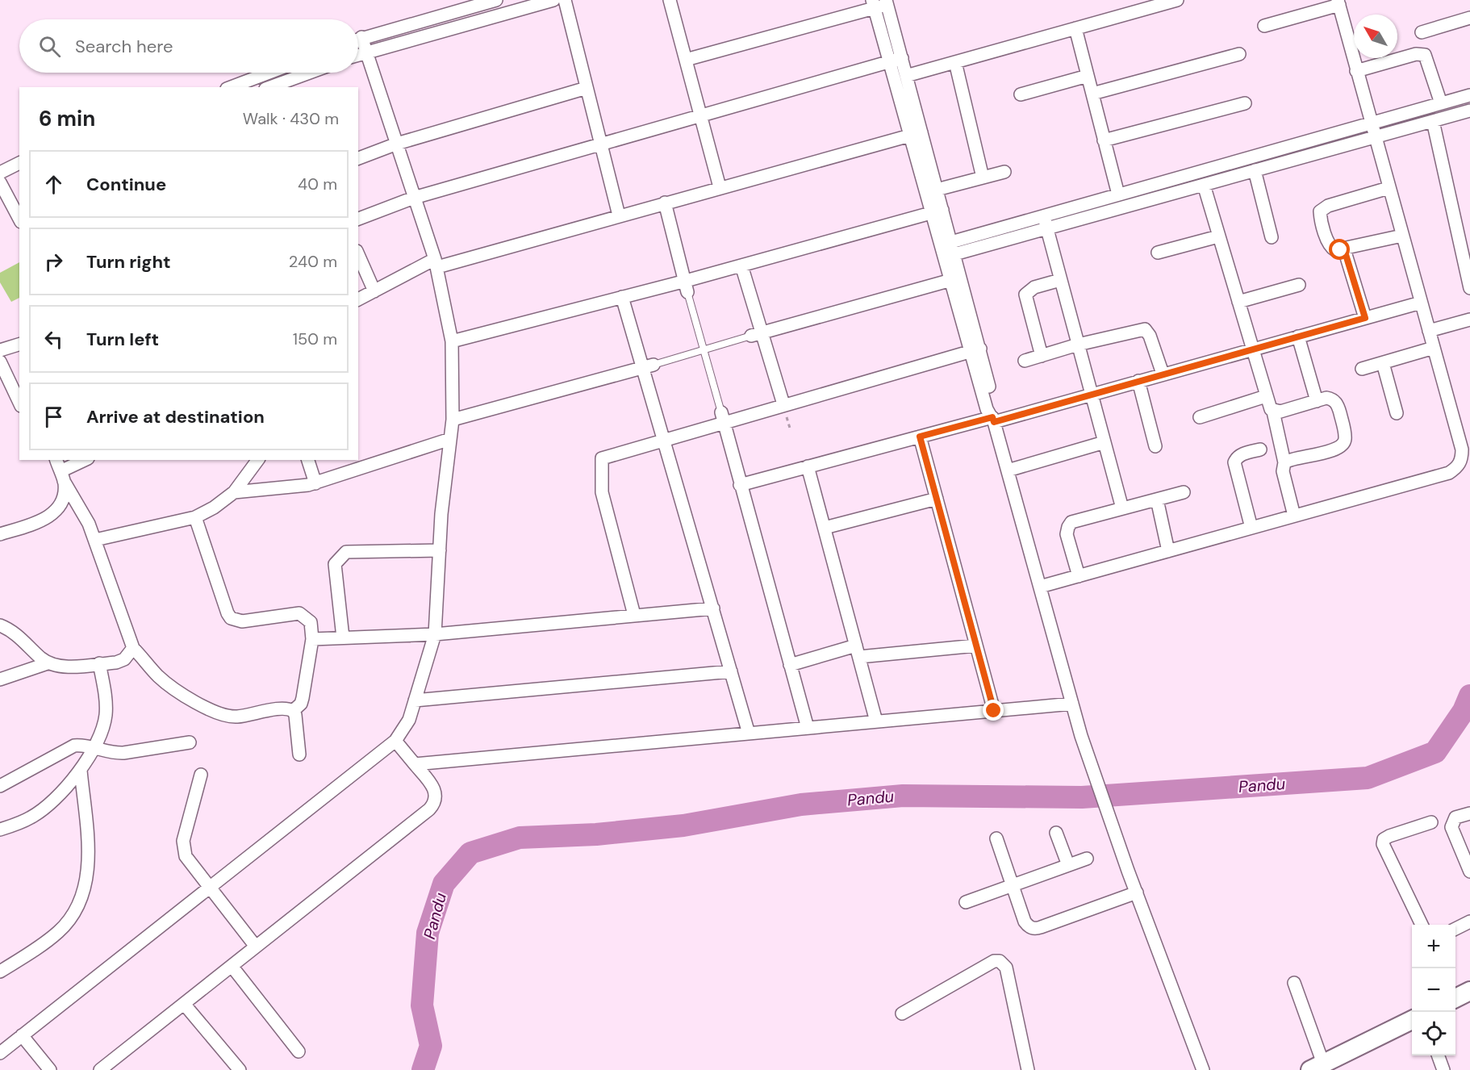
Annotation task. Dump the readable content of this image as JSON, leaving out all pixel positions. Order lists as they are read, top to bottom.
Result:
{
  "water": ["Pandu"],
  "north": "top left",
  "page": {
    "search": "Search here",
    "heading": ["6 min", "Walk · 430 m"],
    "list": [
      ["Continue", "40 m"],
      ["Turn right", "240 m"],
      ["Turn left", "150 m"],
      "Arrive at destination"
    ],
    "map_buttons": ["+", "−"]
  }
}
